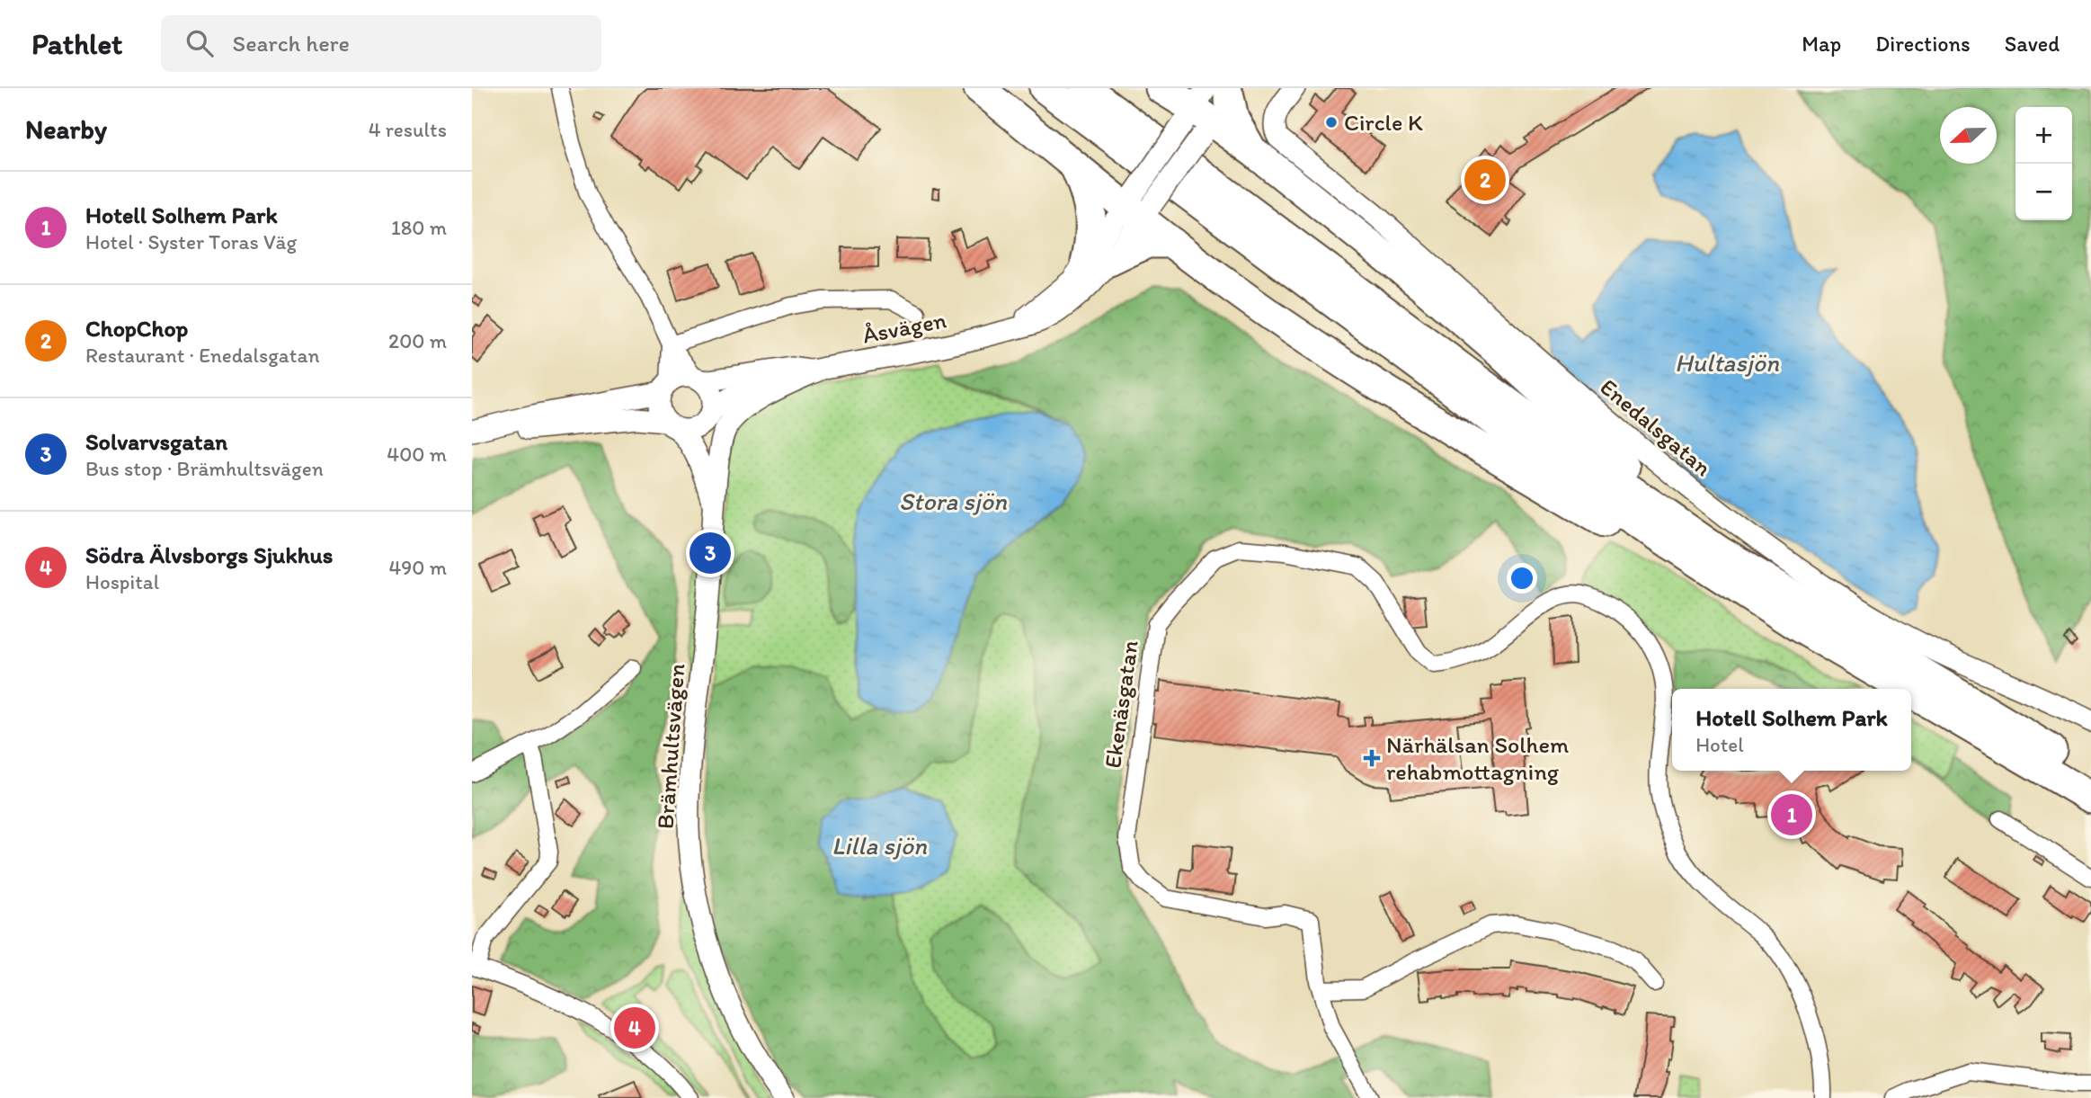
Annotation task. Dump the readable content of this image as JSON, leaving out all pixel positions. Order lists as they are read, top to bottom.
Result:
{
  "streets": {
    "street": [
      "Åsvägen",
      "Enedalsgatan",
      "Ekenäsgatan",
      "Brämhultsvägen"
    ]
  },
  "crossings": [
    ["Åsvägen", "Brämhultsvägen"]
  ],
  "water": ["Hultasjön", "Stora sjön", "Lilla sjön"],
  "places": {
    "other": ["Circle K"],
    "health": ["Närhälsan Solhem rehabmottagning"]
  },
  "north": "left",
  "page": {
    "header": "Pathlet",
    "search": "Search here",
    "nav": ["Map", "Directions", "Saved"],
    "heading": ["Nearby", "4 results"],
    "map_buttons": ["+", "−"],
    "pins": [
      "2",
      "3",
      "1",
      "4"
    ],
    "list": [
      {
        "mark": "1",
        "name": "Hotell Solhem Park",
        "note": "Hotel · Syster Toras Väg",
        "value": "180 m"
      },
      {
        "mark": "2",
        "name": "ChopChop",
        "note": "Restaurant · Enedalsgatan",
        "value": "200 m"
      },
      {
        "mark": "3",
        "name": "Solvarvsgatan",
        "note": "Bus stop · Brämhultsvägen",
        "value": "400 m"
      },
      {
        "mark": "4",
        "name": "Södra Älvsborgs Sjukhus",
        "note": "Hospital",
        "value": "490 m"
      }
    ],
    "popup": ["Hotell Solhem Park", "Hotel"]
  }
}
